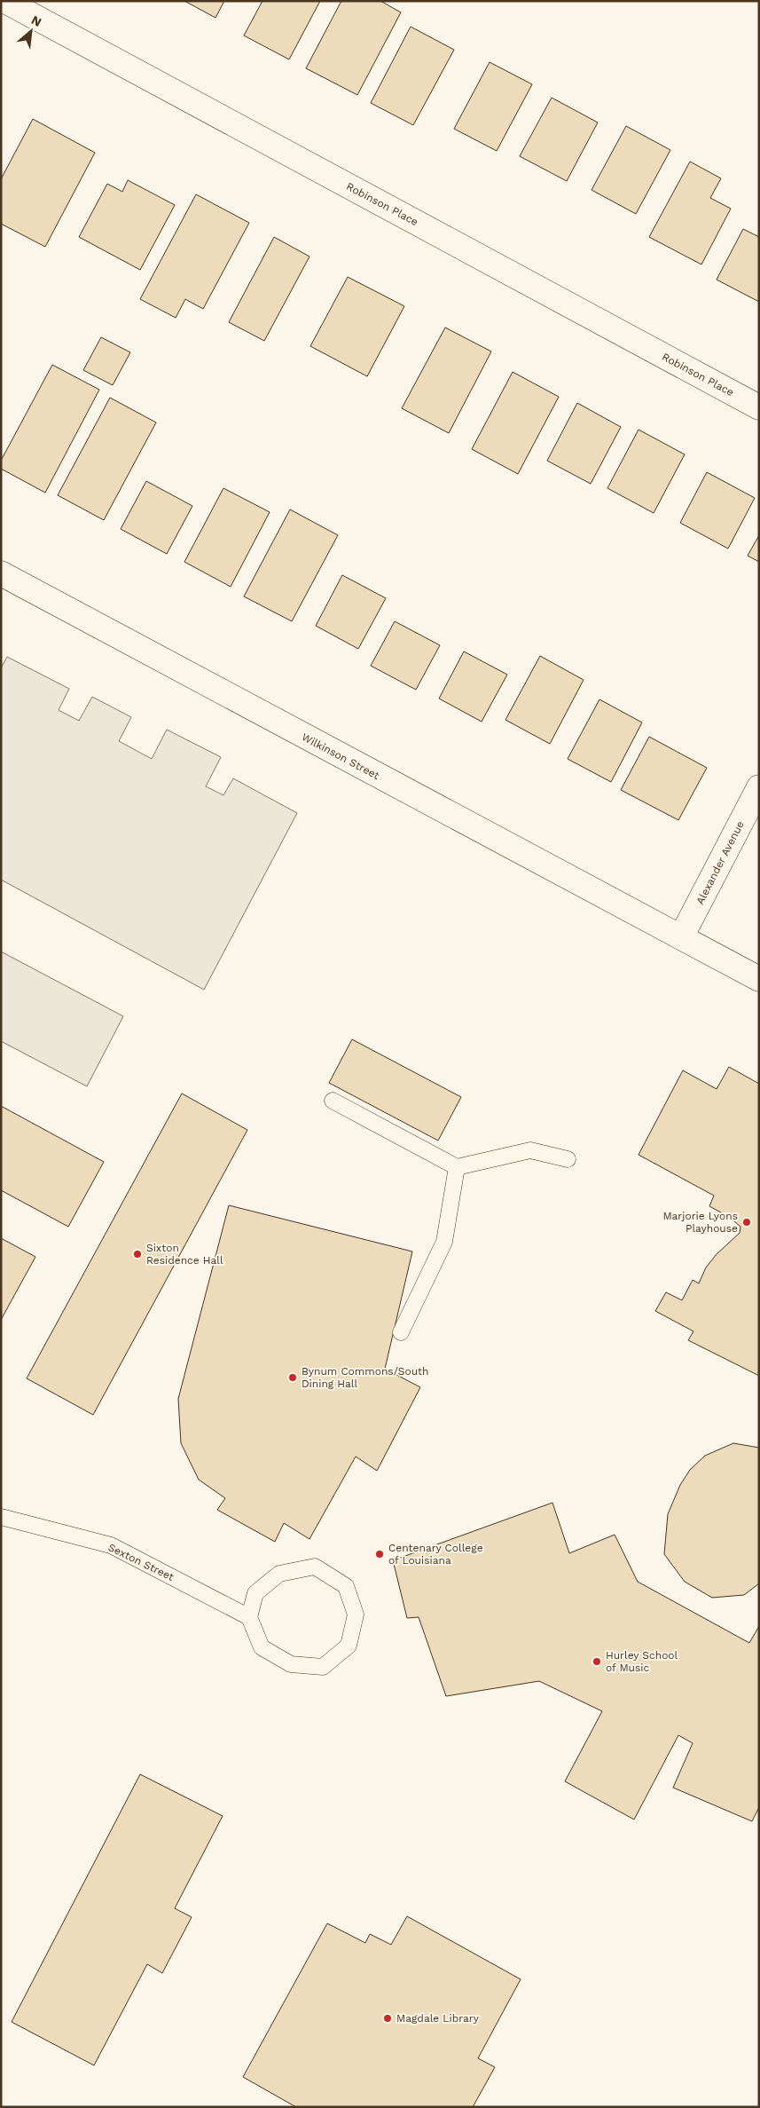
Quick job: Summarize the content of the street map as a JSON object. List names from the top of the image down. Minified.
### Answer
{"streets":{"street":["Robinson Place","Wilkinson Street","Alexander Avenue"],"lane":["Sexton Street"]},"crossings":[["Wilkinson Street","Alexander Avenue"]],"places":["Marjorie Lyons Playhouse","Sixton Residence Hall","Bynum Commons/South Dining Hall","Centenary College of Louisiana","Hurley School of Music","Magdale Library"],"north":"top right"}
